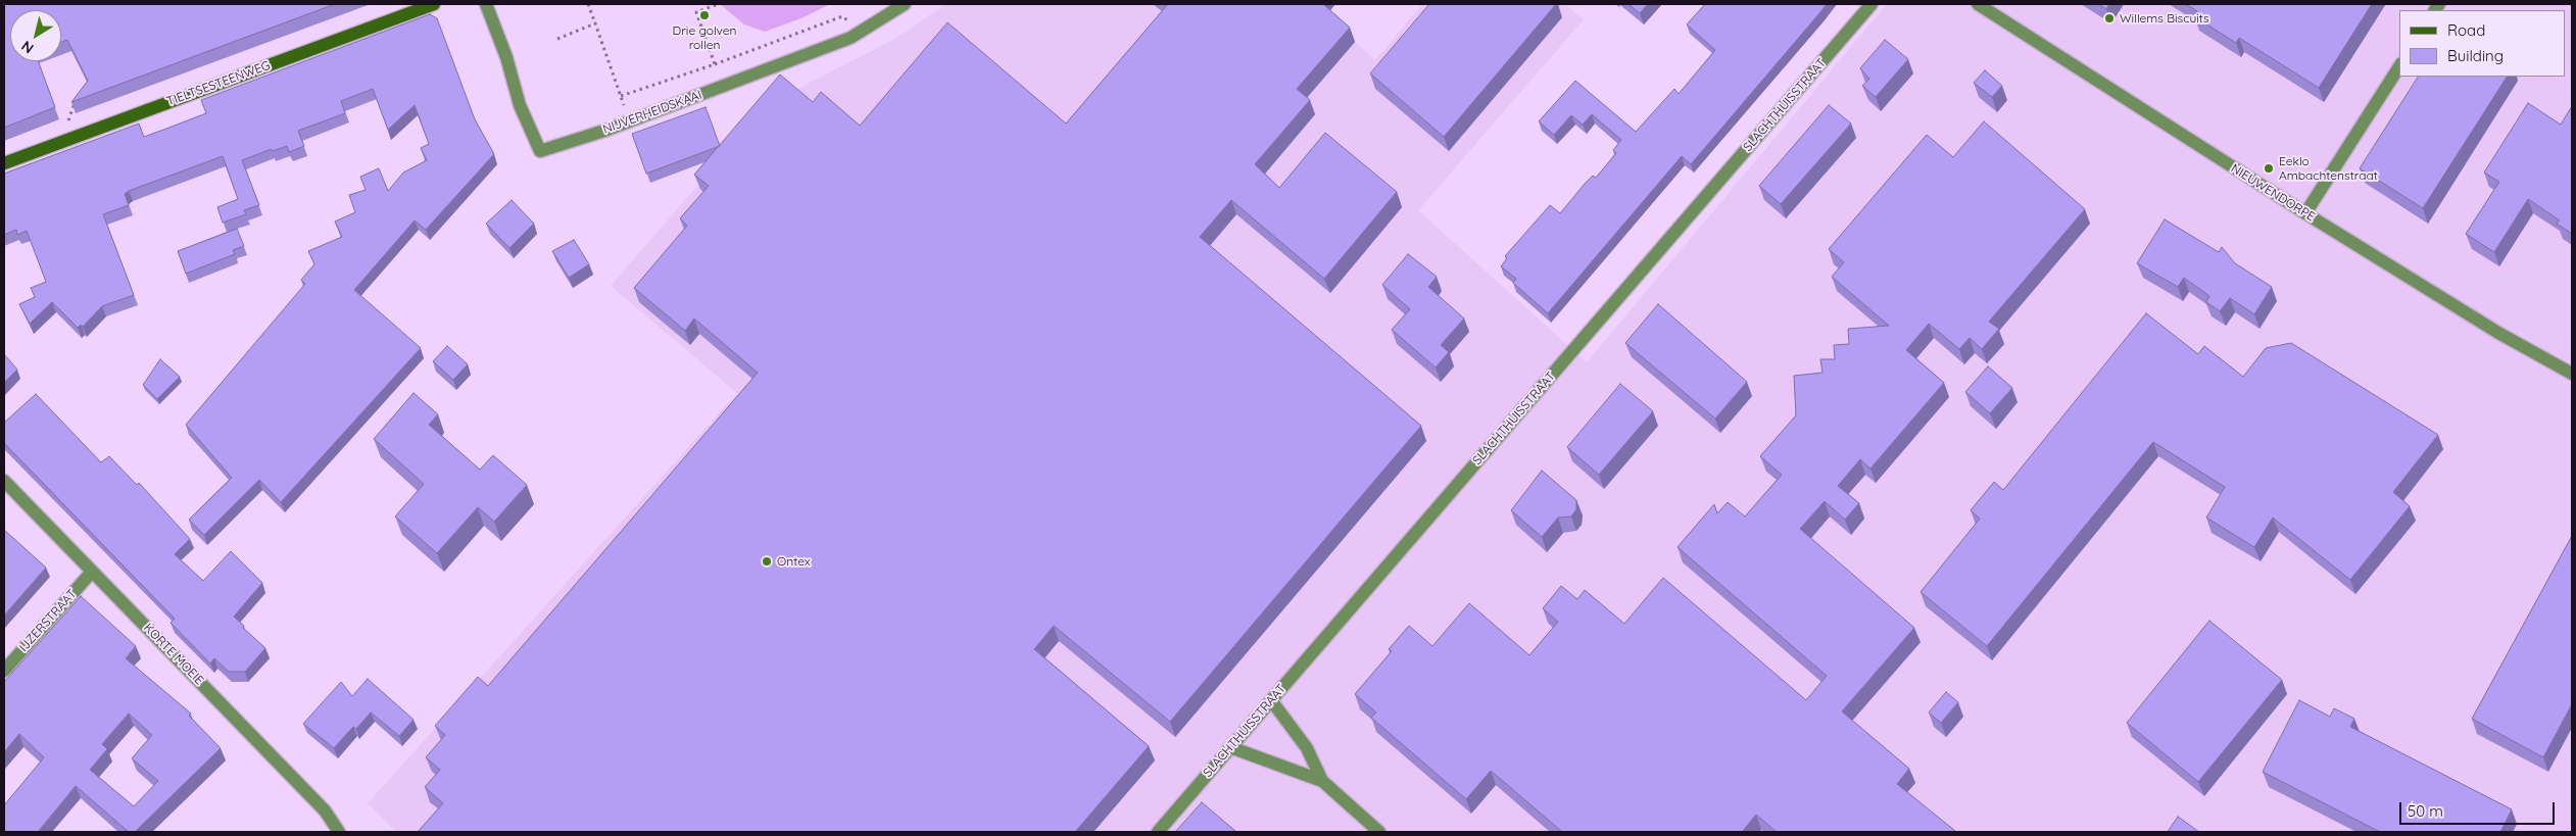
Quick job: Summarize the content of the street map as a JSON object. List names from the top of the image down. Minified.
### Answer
{"streets":{"main road":["TIELTSESTEENWEG"],"street":["SLACHTHUISSTRAAT","NIJVERHEIDSKAAI","NIEUWENDORPE","IJZERSTRAAT","KORTE MOEIE"]},"crossings":[["IJZERSTRAAT","KORTE MOEIE"]],"places":["Drie golven rollen","Willems Biscuits","Eeklo Ambachtenstraat","Ontex"],"legend":["Road","Building"],"scale_bar":"50 m","north":"bottom left"}
